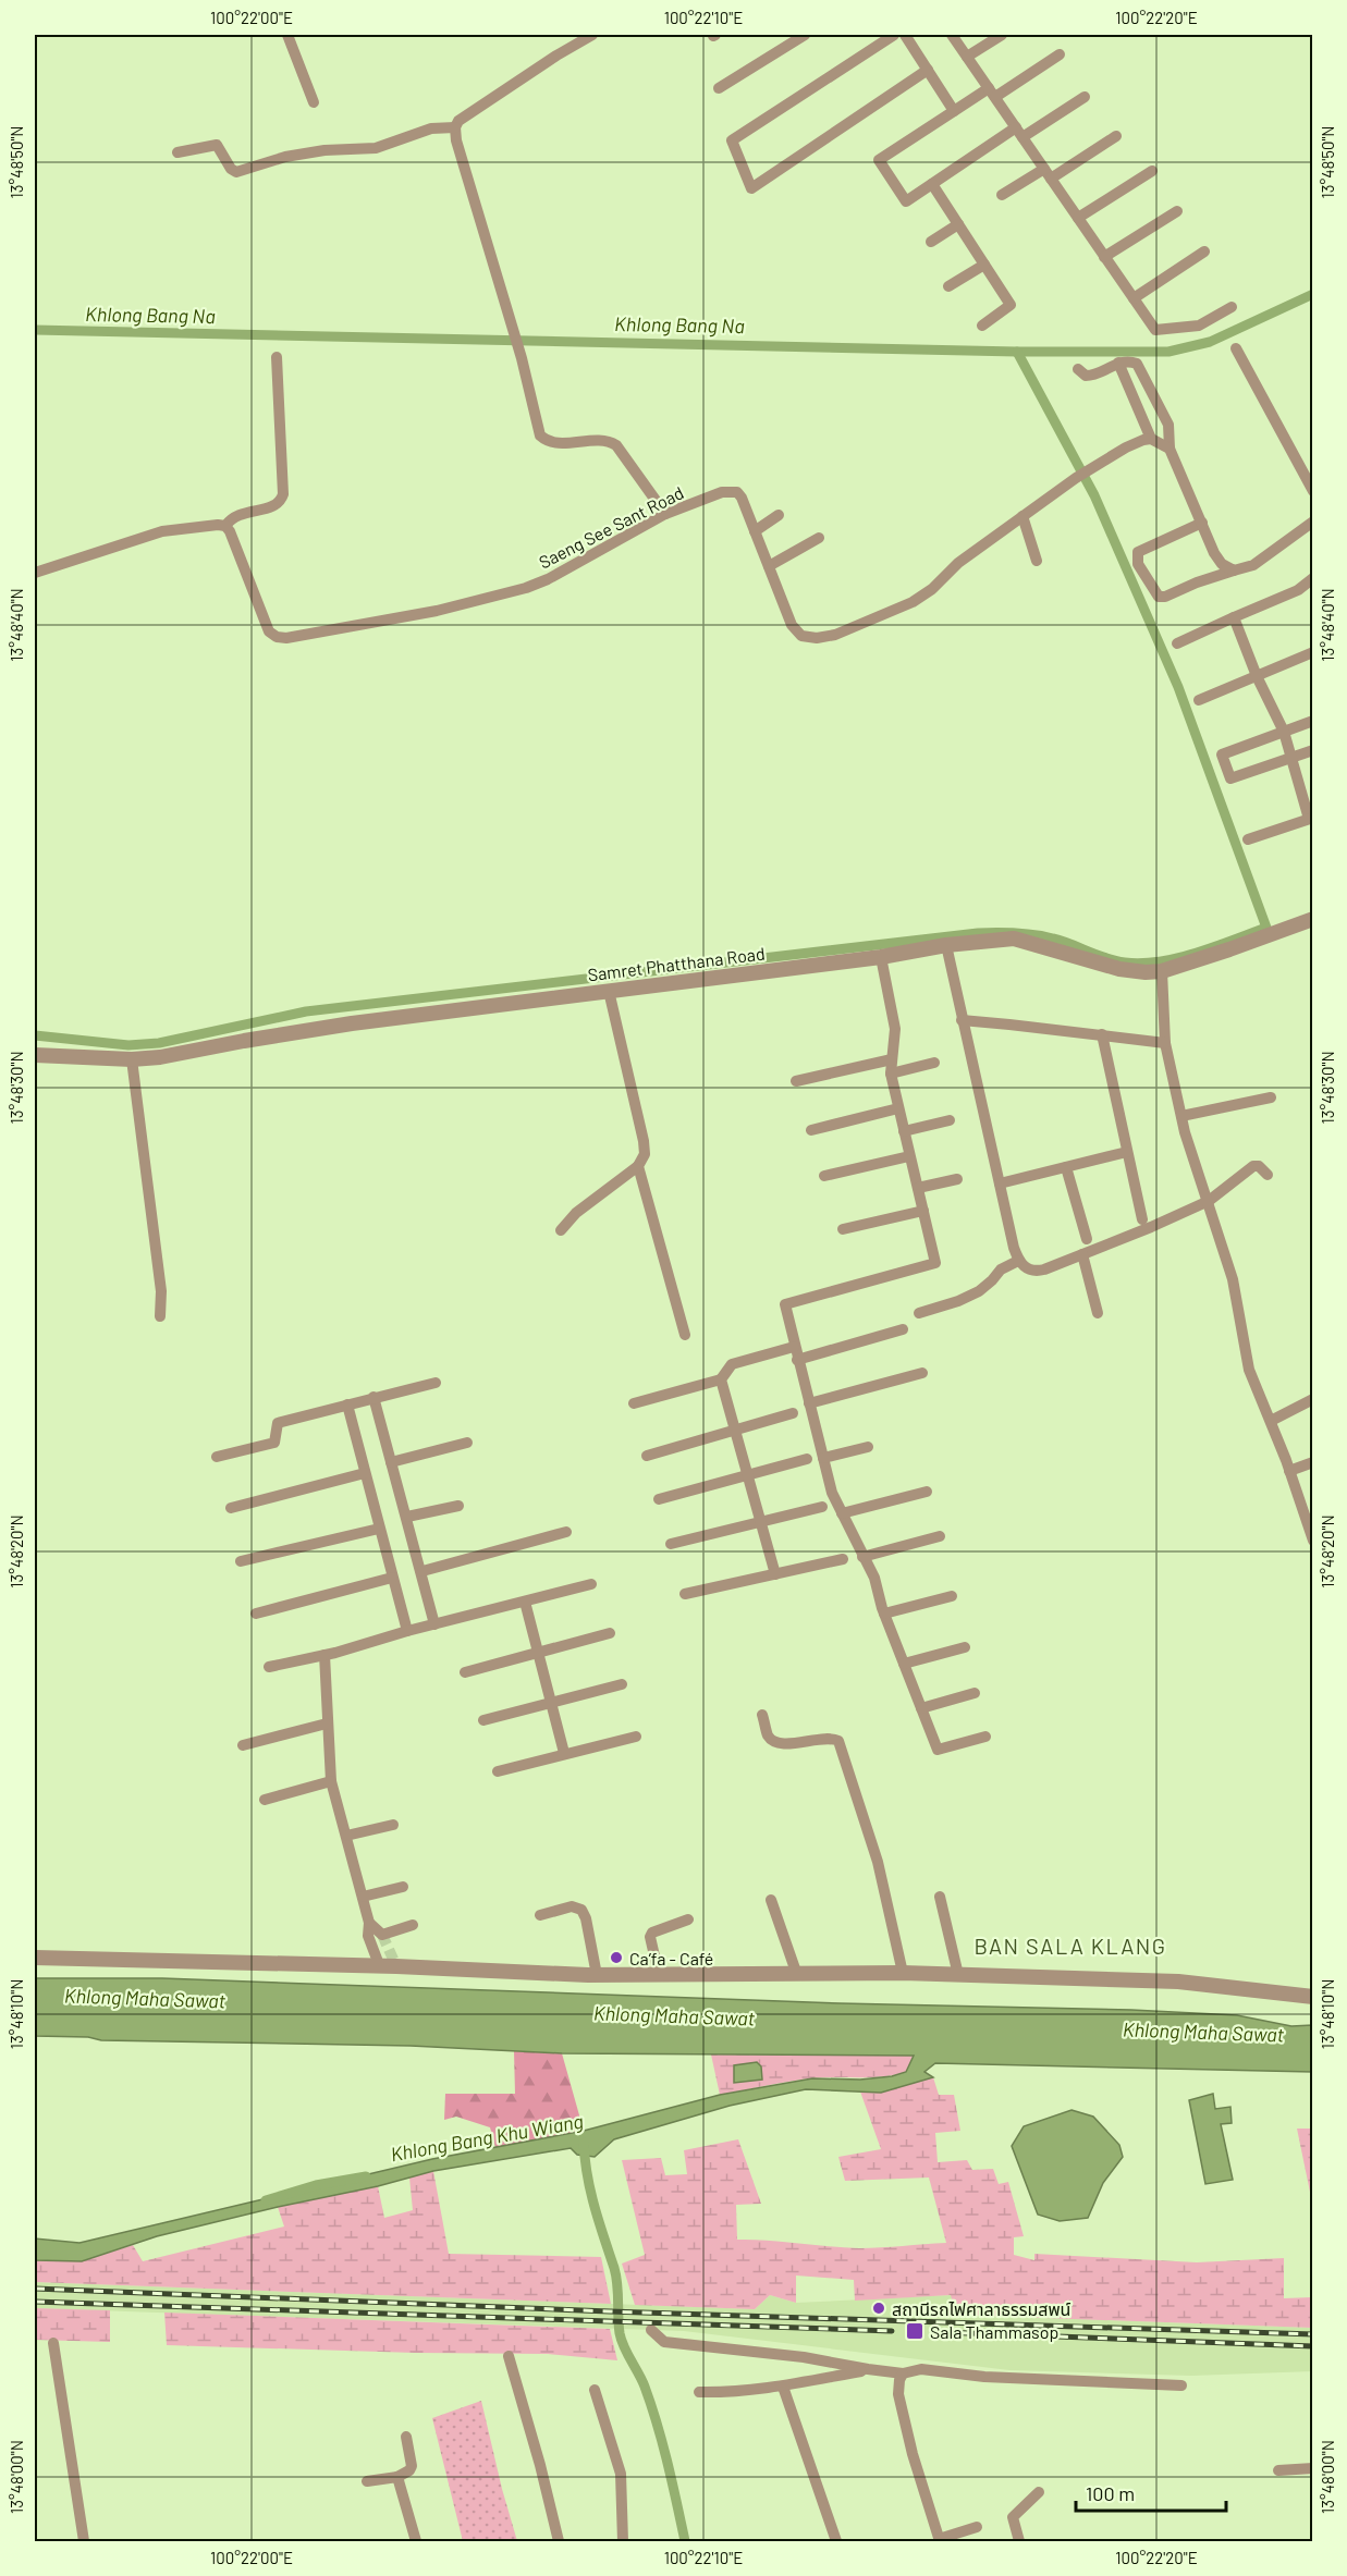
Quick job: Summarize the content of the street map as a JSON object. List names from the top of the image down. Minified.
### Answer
{"streets":{"street":["Saeng See Sant Road","Samret Phatthana Road"]},"districts":["BAN SALA KLANG"],"water":["Khlong Bang Na","Khlong Maha Sawat","Khlong Bang Khu Wiang"],"places":{"other":["Ca’fa - Café","สถานีรถไฟศาลาธรรมสพน์"],"transit":["Sala Thammasop"]},"scale_bar":"100 m","coordinates":["100°22'00\"E","100°22'10\"E","100°22'20\"E","13°48'50\"N","13°48'40\"N","13°48'30\"N","13°48'20\"N","13°48'10\"N","13°48'00\"N"]}
